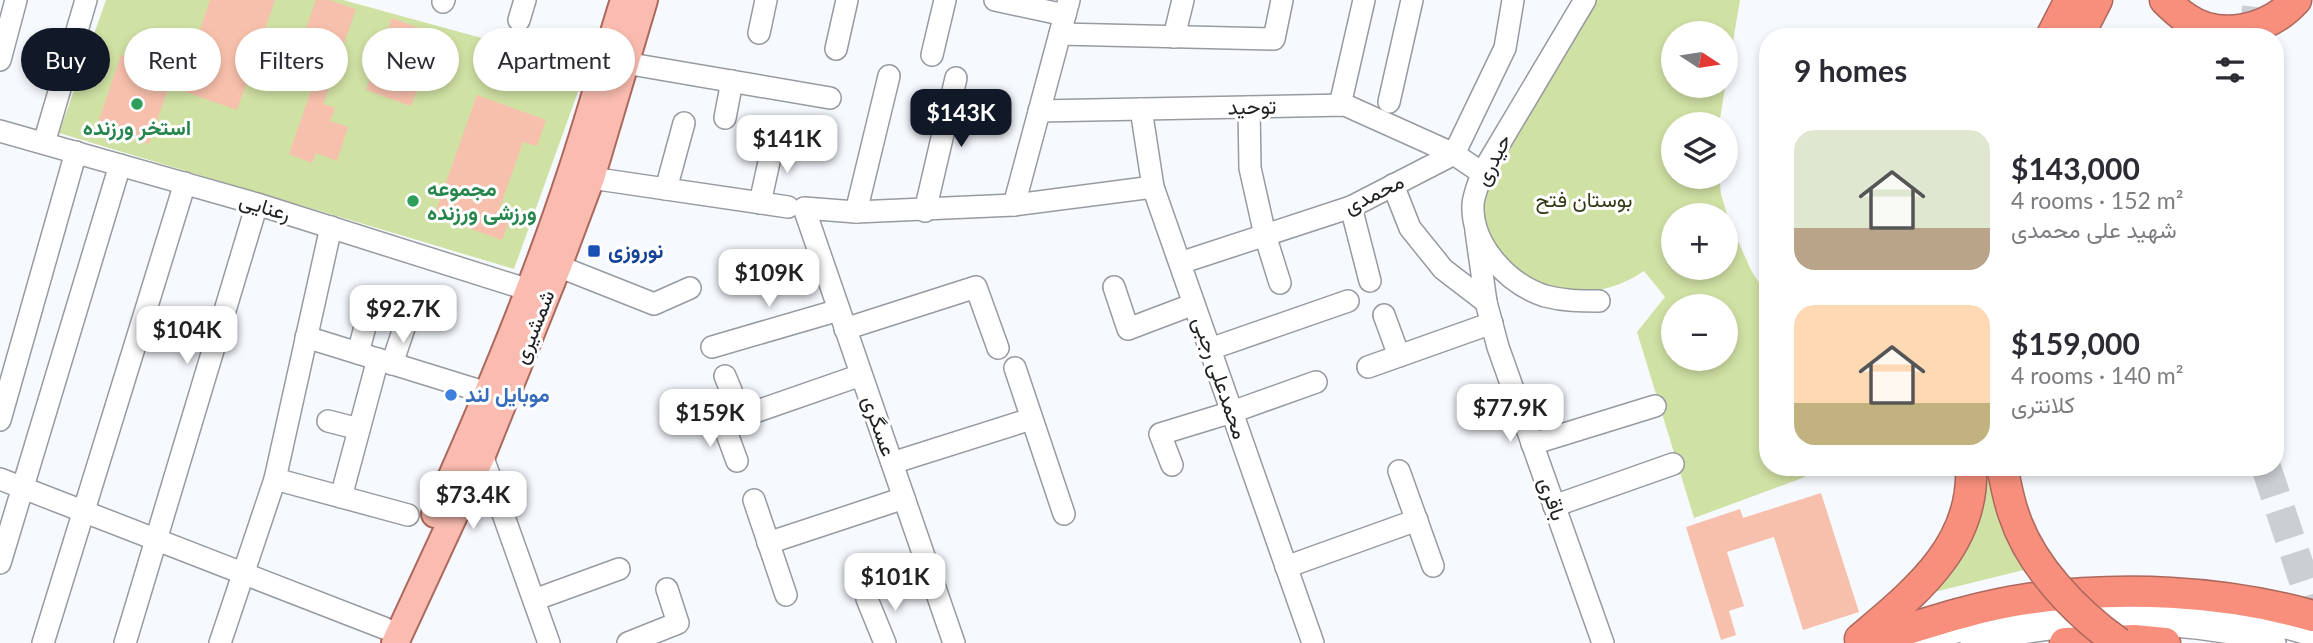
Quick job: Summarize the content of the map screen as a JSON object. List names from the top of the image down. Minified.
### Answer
{"streets":{"main road":["شمشیری"],"street":["توحید","حیدری","محمدی","رعنایی","محمدعلی رجبی","عسگری","باقری"]},"crossings":[["توحید","حیدری"],["توحید","محمدی"],["توحید","محمدعلی رجبی"],["حیدری","باقری"],["محمدی","محمدعلی رجبی"],["رعنایی","شمشیری"]],"parks":["بوستان فتح"],"places":{"other":["استخر ورزنده","مجموعه ورزشی ورزنده","موبایل لند"],"transit":["نوروزی"]},"north":"right","page":{"map_buttons":["+","−"],"chip":["Buy","Rent","Filters","New","Apartment"],"heading":"9 homes","price":["$143K","$141K","$109K","$92.7K","$104K","$77.9K","$159K","$73.4K","$101K"],"list":[{"name":"$143,000","note":"4 rooms · 152 m² · شهید علی محمدی"},{"name":"$159,000","note":"4 rooms · 140 m² · کلانتری"}]}}
